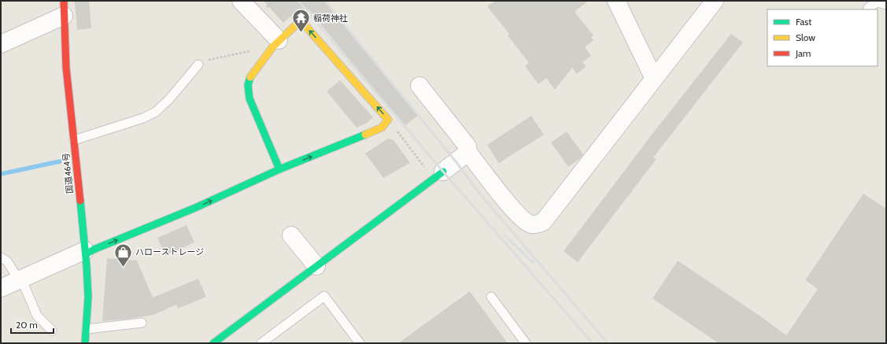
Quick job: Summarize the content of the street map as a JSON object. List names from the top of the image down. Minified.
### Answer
{"streets":{"main road":["国道464号"]},"places":{"temple":["稲荷神社"],"shop":["ハローストレージ"]},"legend":["Fast","Slow","Jam"],"scale_bar":"20 m"}
